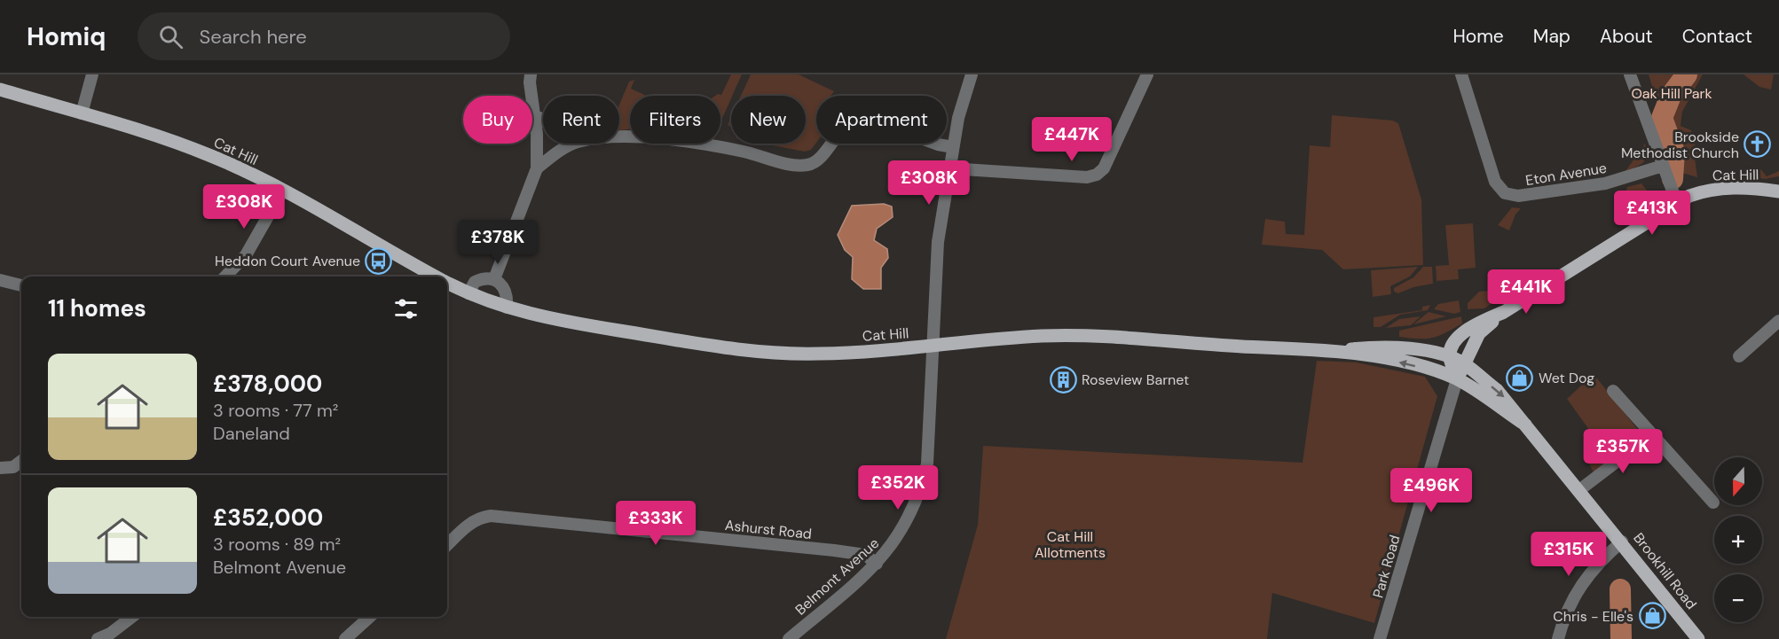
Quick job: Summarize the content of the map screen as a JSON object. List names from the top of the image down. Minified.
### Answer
{"streets":{"main road":["Cat Hill","Brookhill Road"],"street":["Eton Avenue","Ashurst Road","Park Road","Belmont Avenue"]},"crossings":[["Cat Hill","Park Road"],["Cat Hill","Brookhill Road"],["Cat Hill","Belmont Avenue"],["Ashurst Road","Belmont Avenue"],["Park Road","Brookhill Road"]],"parks":["Oak Hill Park","Cat Hill Allotments"],"places":{"church":["Brookside Methodist Church"],"bus stop":["Heddon Court Avenue"],"shop":["Wet Dog","Chris - Elle's"],"building":["Roseview Barnet"]},"north":"bottom","page":{"header":"Homiq","search":"Search here","nav":["Home","Map","About","Contact"],"chip":["Buy","Rent","Filters","New","Apartment"],"price":["£447K","£308K","£308K","£413K","£378K","£441K","£357K","£352K","£496K","£333K","£315K"],"heading":"11 homes","list":[{"name":"£378,000","note":"3 rooms · 77 m² · Daneland"},{"name":"£352,000","note":"3 rooms · 89 m² · Belmont Avenue"}],"map_buttons":["+","−"]}}
